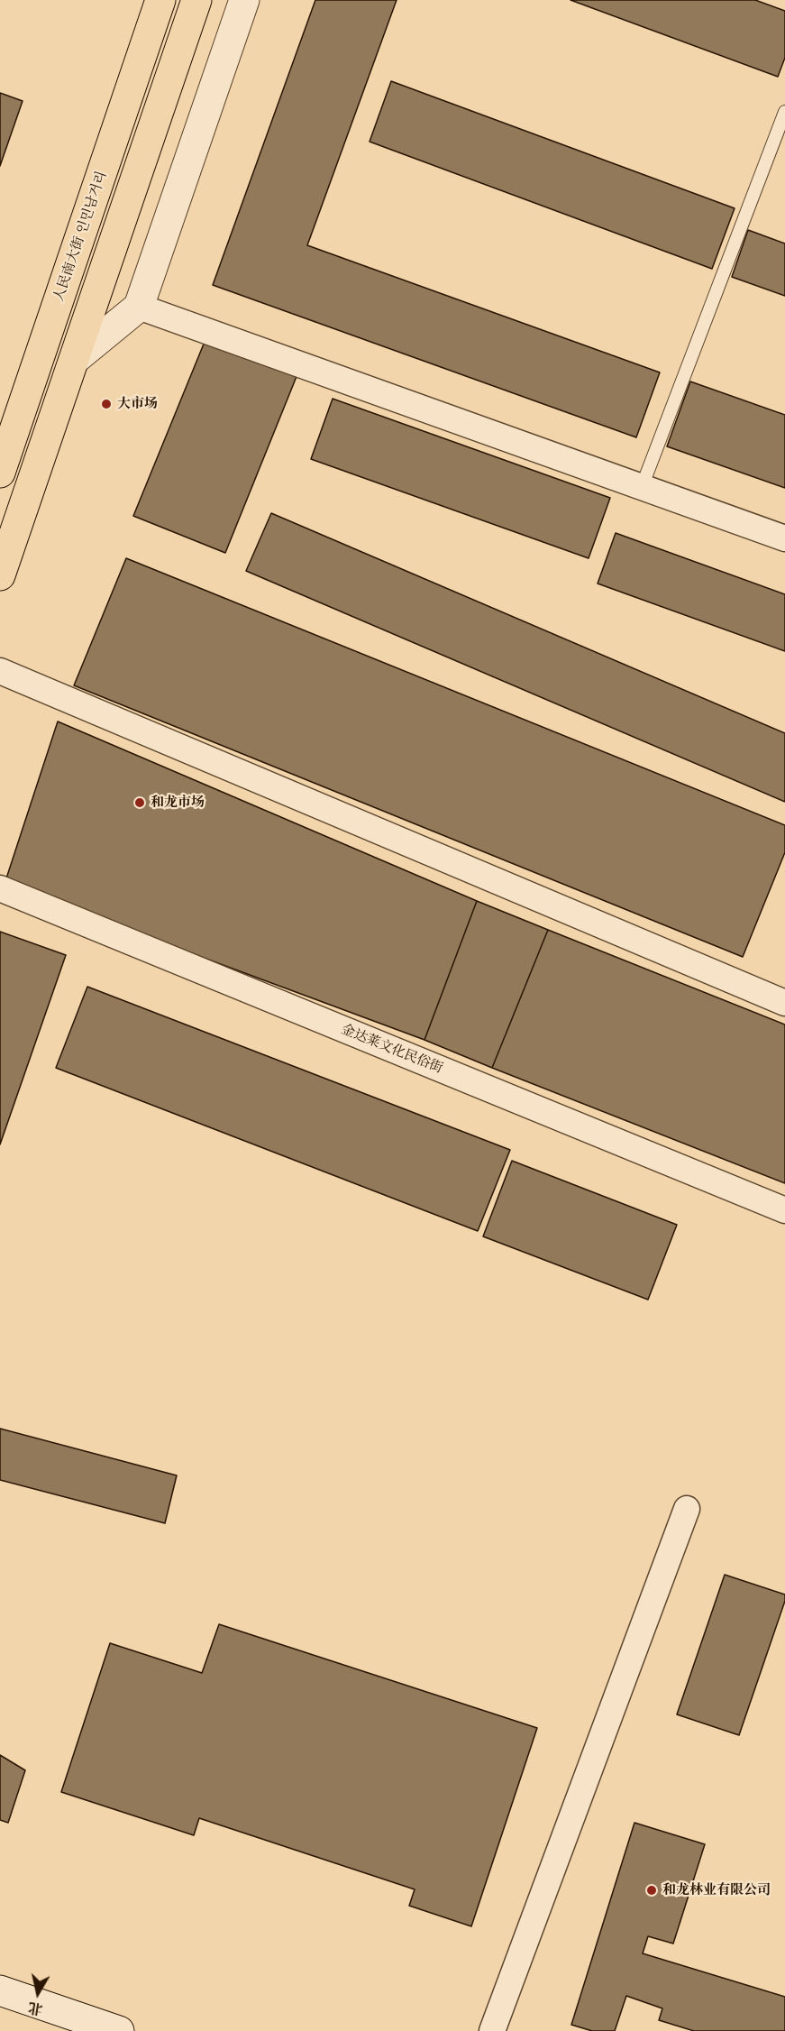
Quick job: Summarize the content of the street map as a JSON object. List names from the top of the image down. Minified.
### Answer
{"streets":{"main road":["人民南大街 인민남거리"],"street":["金达莱文化民俗街"]},"places":["大市场","和龙市场","和龙林业有限公司"],"north":"bottom"}
